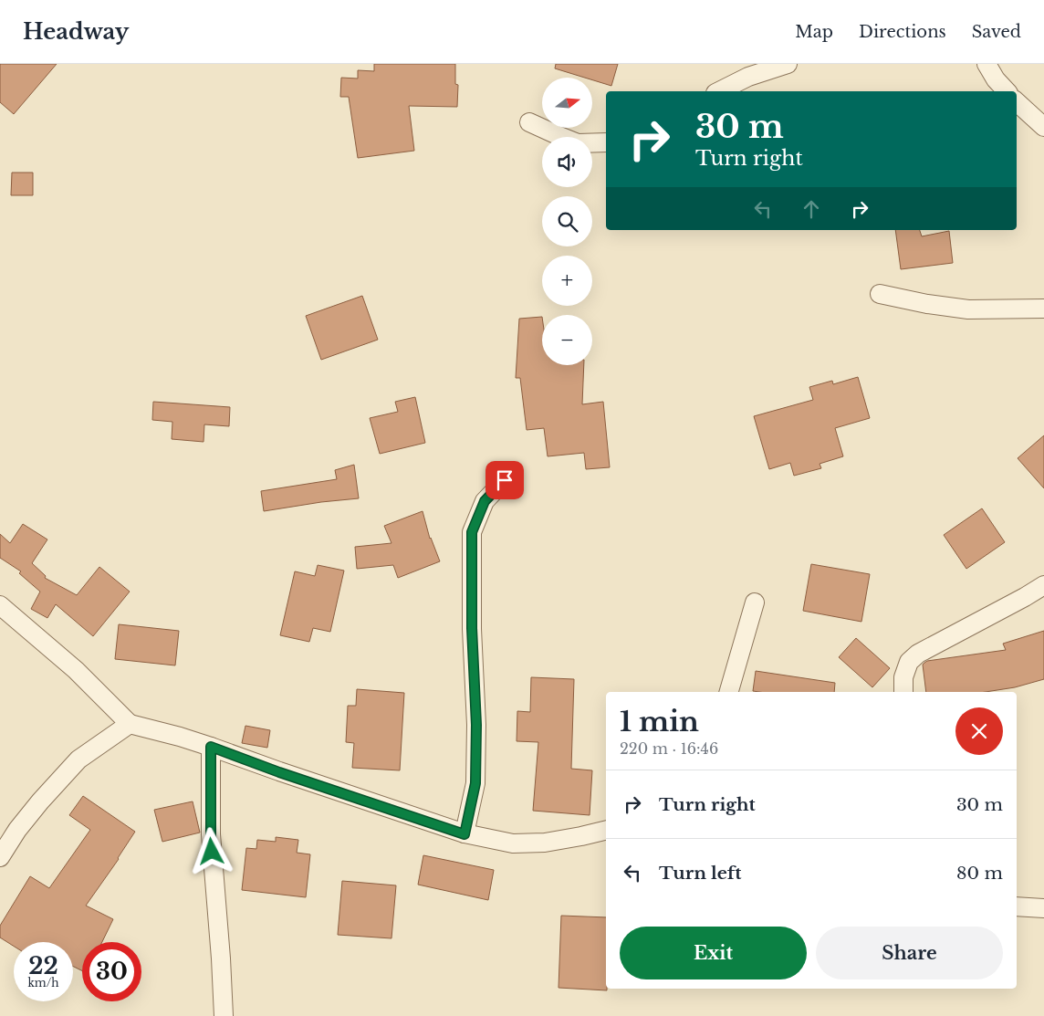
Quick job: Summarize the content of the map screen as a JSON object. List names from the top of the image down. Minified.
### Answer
{"north":"right","page":{"header":"Headway","nav":["Map","Directions","Saved"],"map_buttons":["+","−"],"turn":["30 m","Turn right"],"heading":["1 min","220 m · 16:46"],"list":[{"name":"Turn right","value":"30 m"},{"name":"Turn left","value":"80 m"}],"buttons":["Exit","Share"],"speed":"22 km/h","limit":"30"}}
